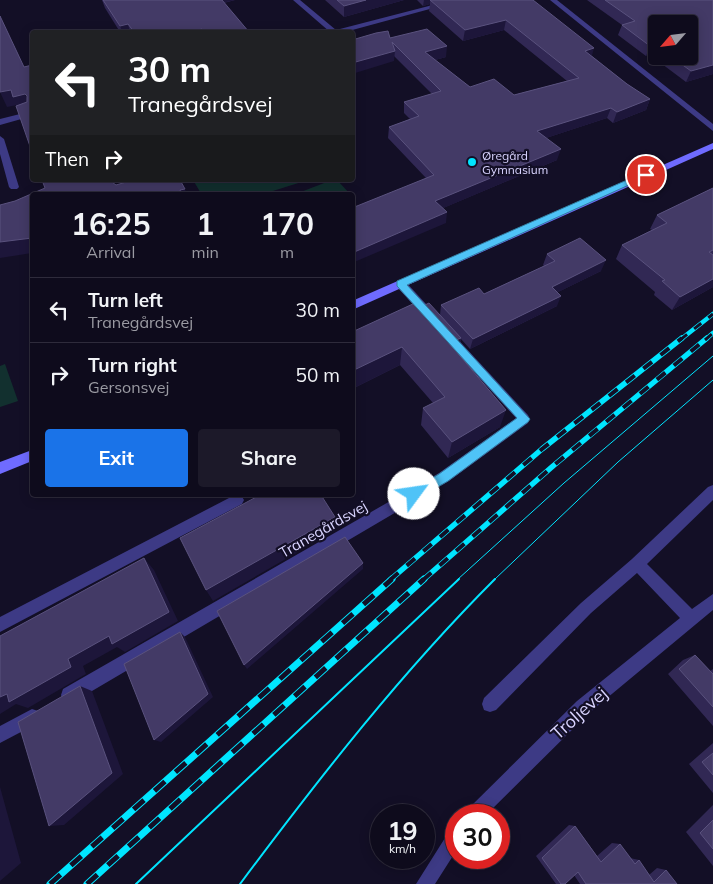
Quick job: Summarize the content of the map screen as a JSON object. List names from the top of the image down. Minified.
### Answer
{"streets":{"street":["Tranegårdsvej","Troljevej"]},"places":["Øregård Gymnasium"],"north":"bottom left","page":{"turn":["30 m","Tranegårdsvej"],"then":"Then","eta":["16:25","Arrival","1","min","170","m"],"list":[{"name":"Turn left","note":"Tranegårdsvej","value":"30 m"},{"name":"Turn right","note":"Gersonsvej","value":"50 m"}],"buttons":["Exit","Share"],"speed":"19 km/h","limit":"30"}}
